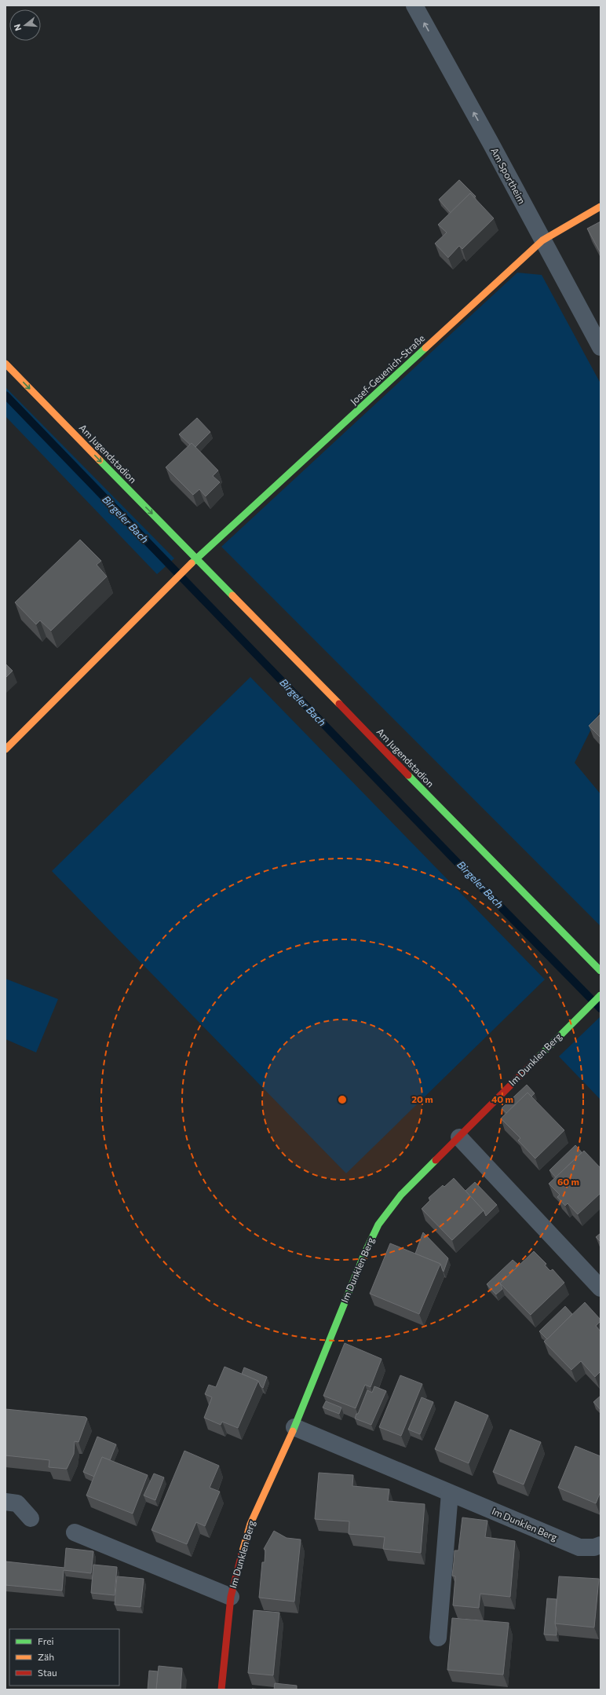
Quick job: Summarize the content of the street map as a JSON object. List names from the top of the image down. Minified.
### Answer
{"streets":{"street":["Am Sportheim","Josef-Geuenich-Straße","Am Jugendstadion","Im Dunklen Berg"]},"crossings":[["Am Sportheim","Josef-Geuenich-Straße"],["Josef-Geuenich-Straße","Am Jugendstadion"]],"one_way":["Am Sportheim"],"water":["Birgeler Bach"],"legend":["Frei","Zäh","Stau"],"north":"left","rings":["20 m","40 m","60 m"]}
